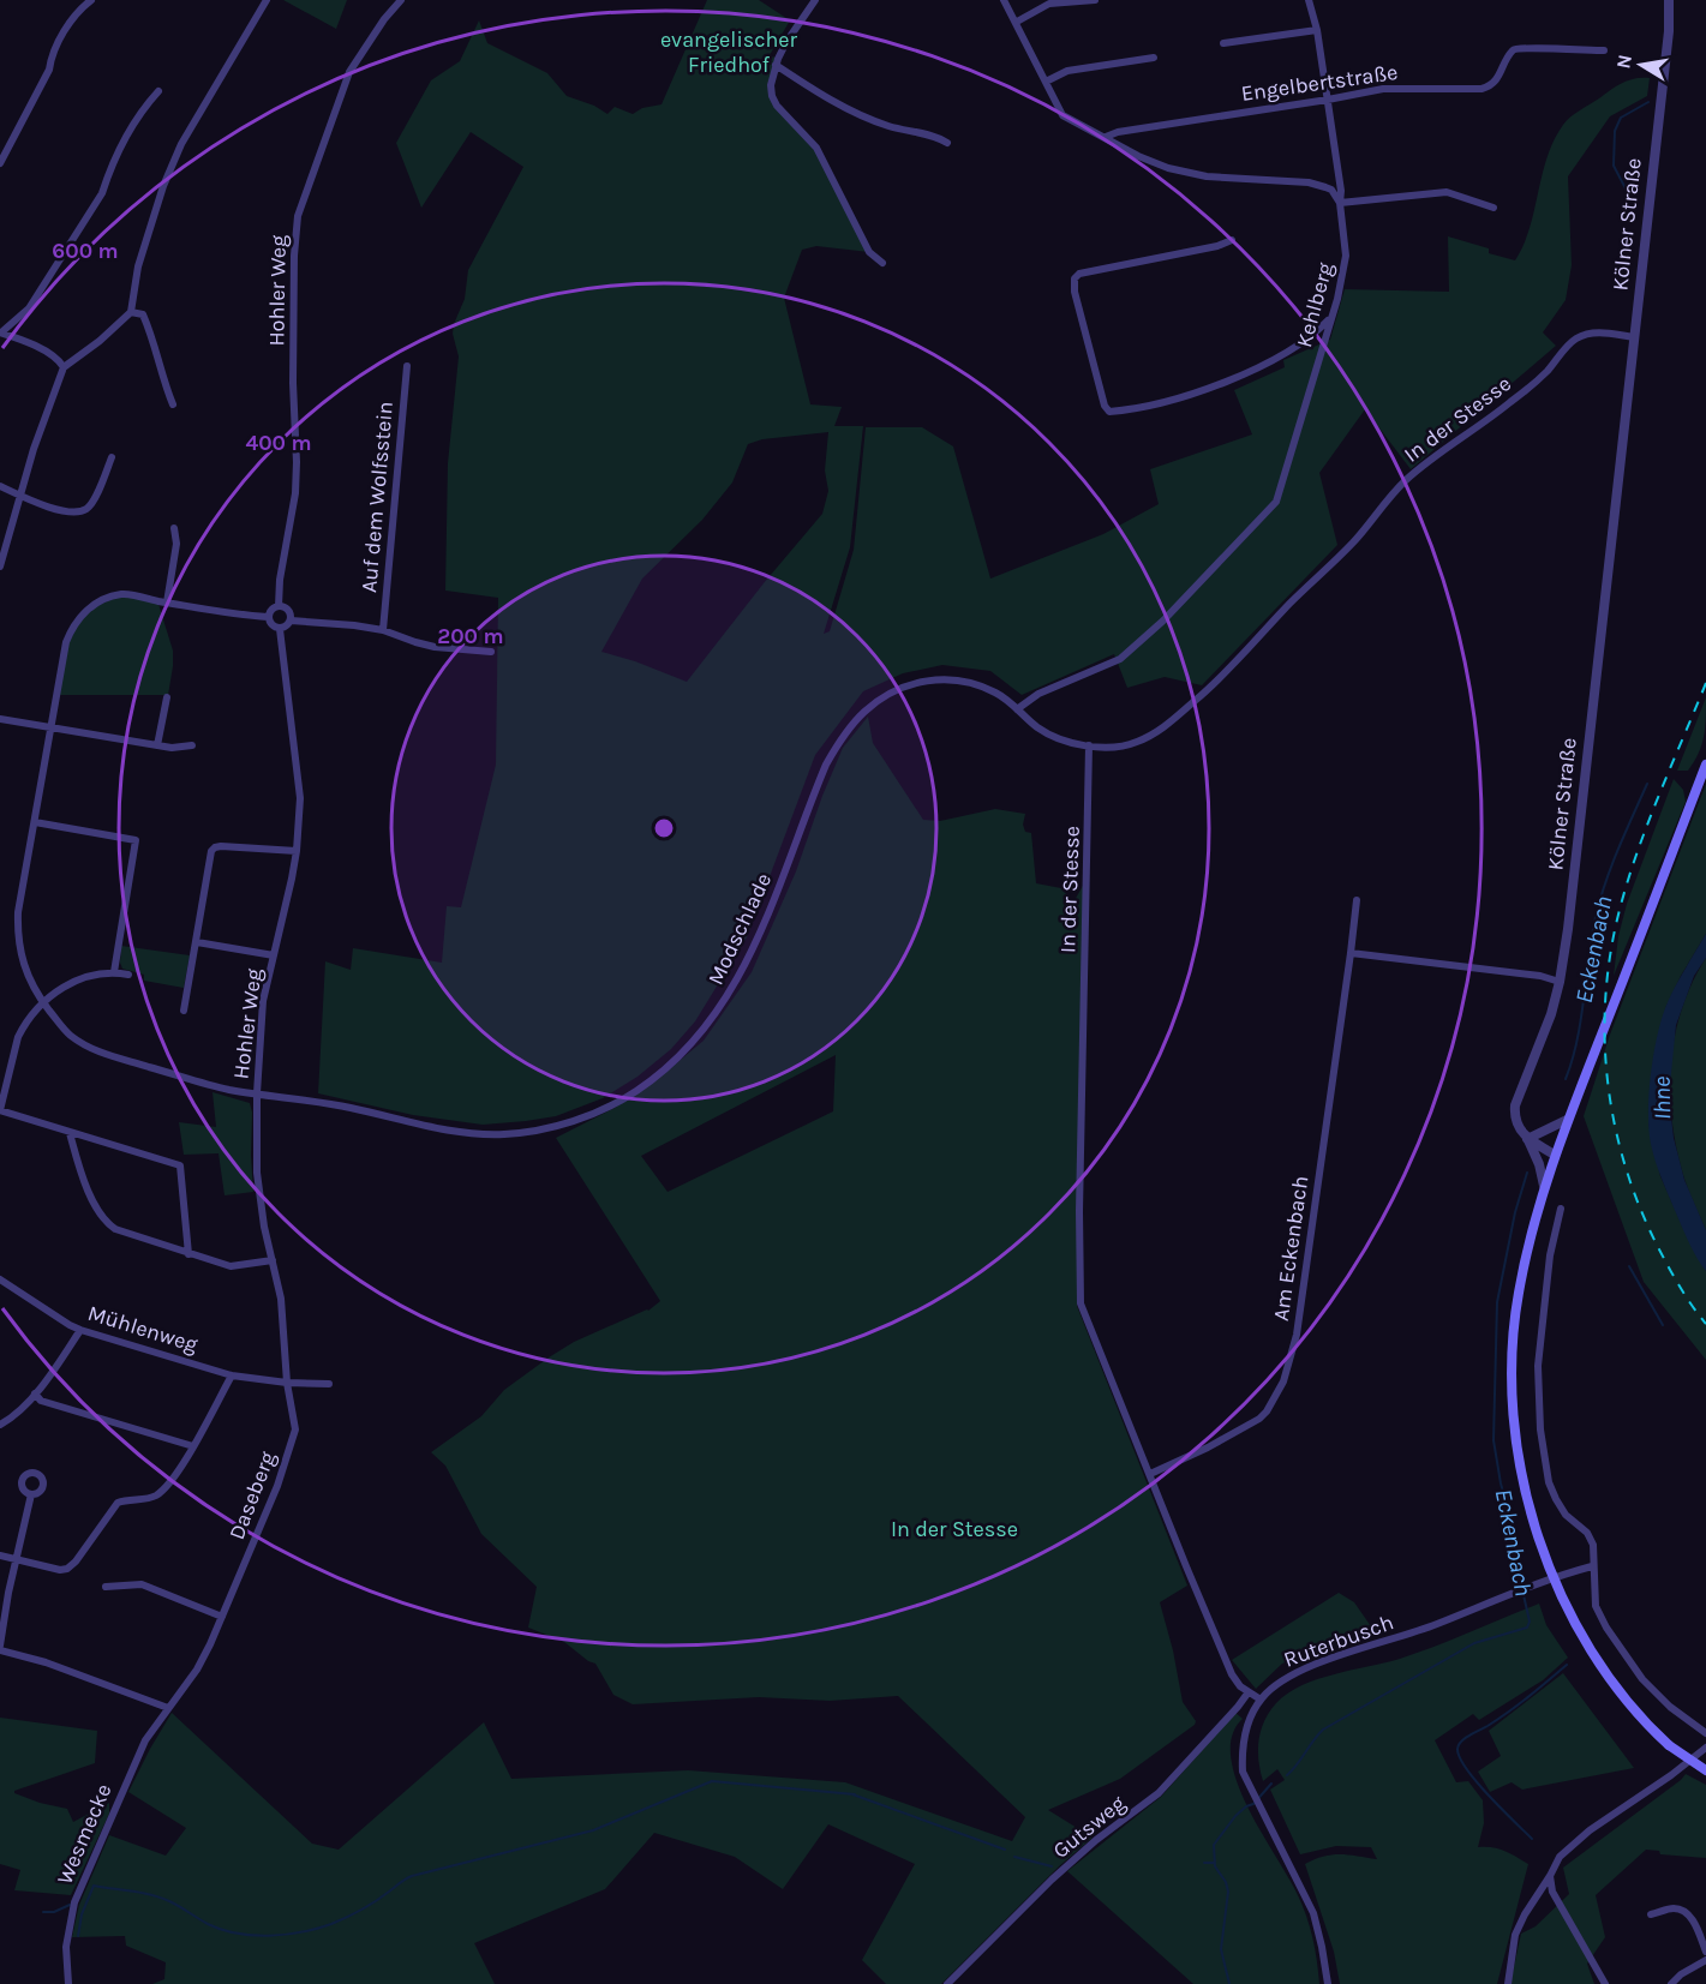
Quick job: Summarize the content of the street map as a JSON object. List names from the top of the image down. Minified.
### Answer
{"streets":{"street":["Engelbertstraße","Kölner Straße","Hohler Weg","Kehlberg","In der Stesse","Auf dem Wolfsstein","Modschlade","Am Eckenbach","Mühlenweg","Daseberg","Ruterbusch","Gutsweg","Wesmecke"]},"crossings":[["Engelbertstraße","Kehlberg"],["Kölner Straße","In der Stesse"],["Hohler Weg","Modschlade"],["Hohler Weg","Mühlenweg"],["Hohler Weg","Daseberg"],["Kehlberg","Modschlade"],["In der Stesse","Modschlade"],["In der Stesse","Am Eckenbach"],["In der Stesse","Gutsweg"],["Mühlenweg","Daseberg"],["Daseberg","Wesmecke"]],"water":["Eckenbach","Ihne"],"parks":["evangelischer Friedhof","In der Stesse"],"north":"left","rings":["600 m","400 m","200 m"]}
